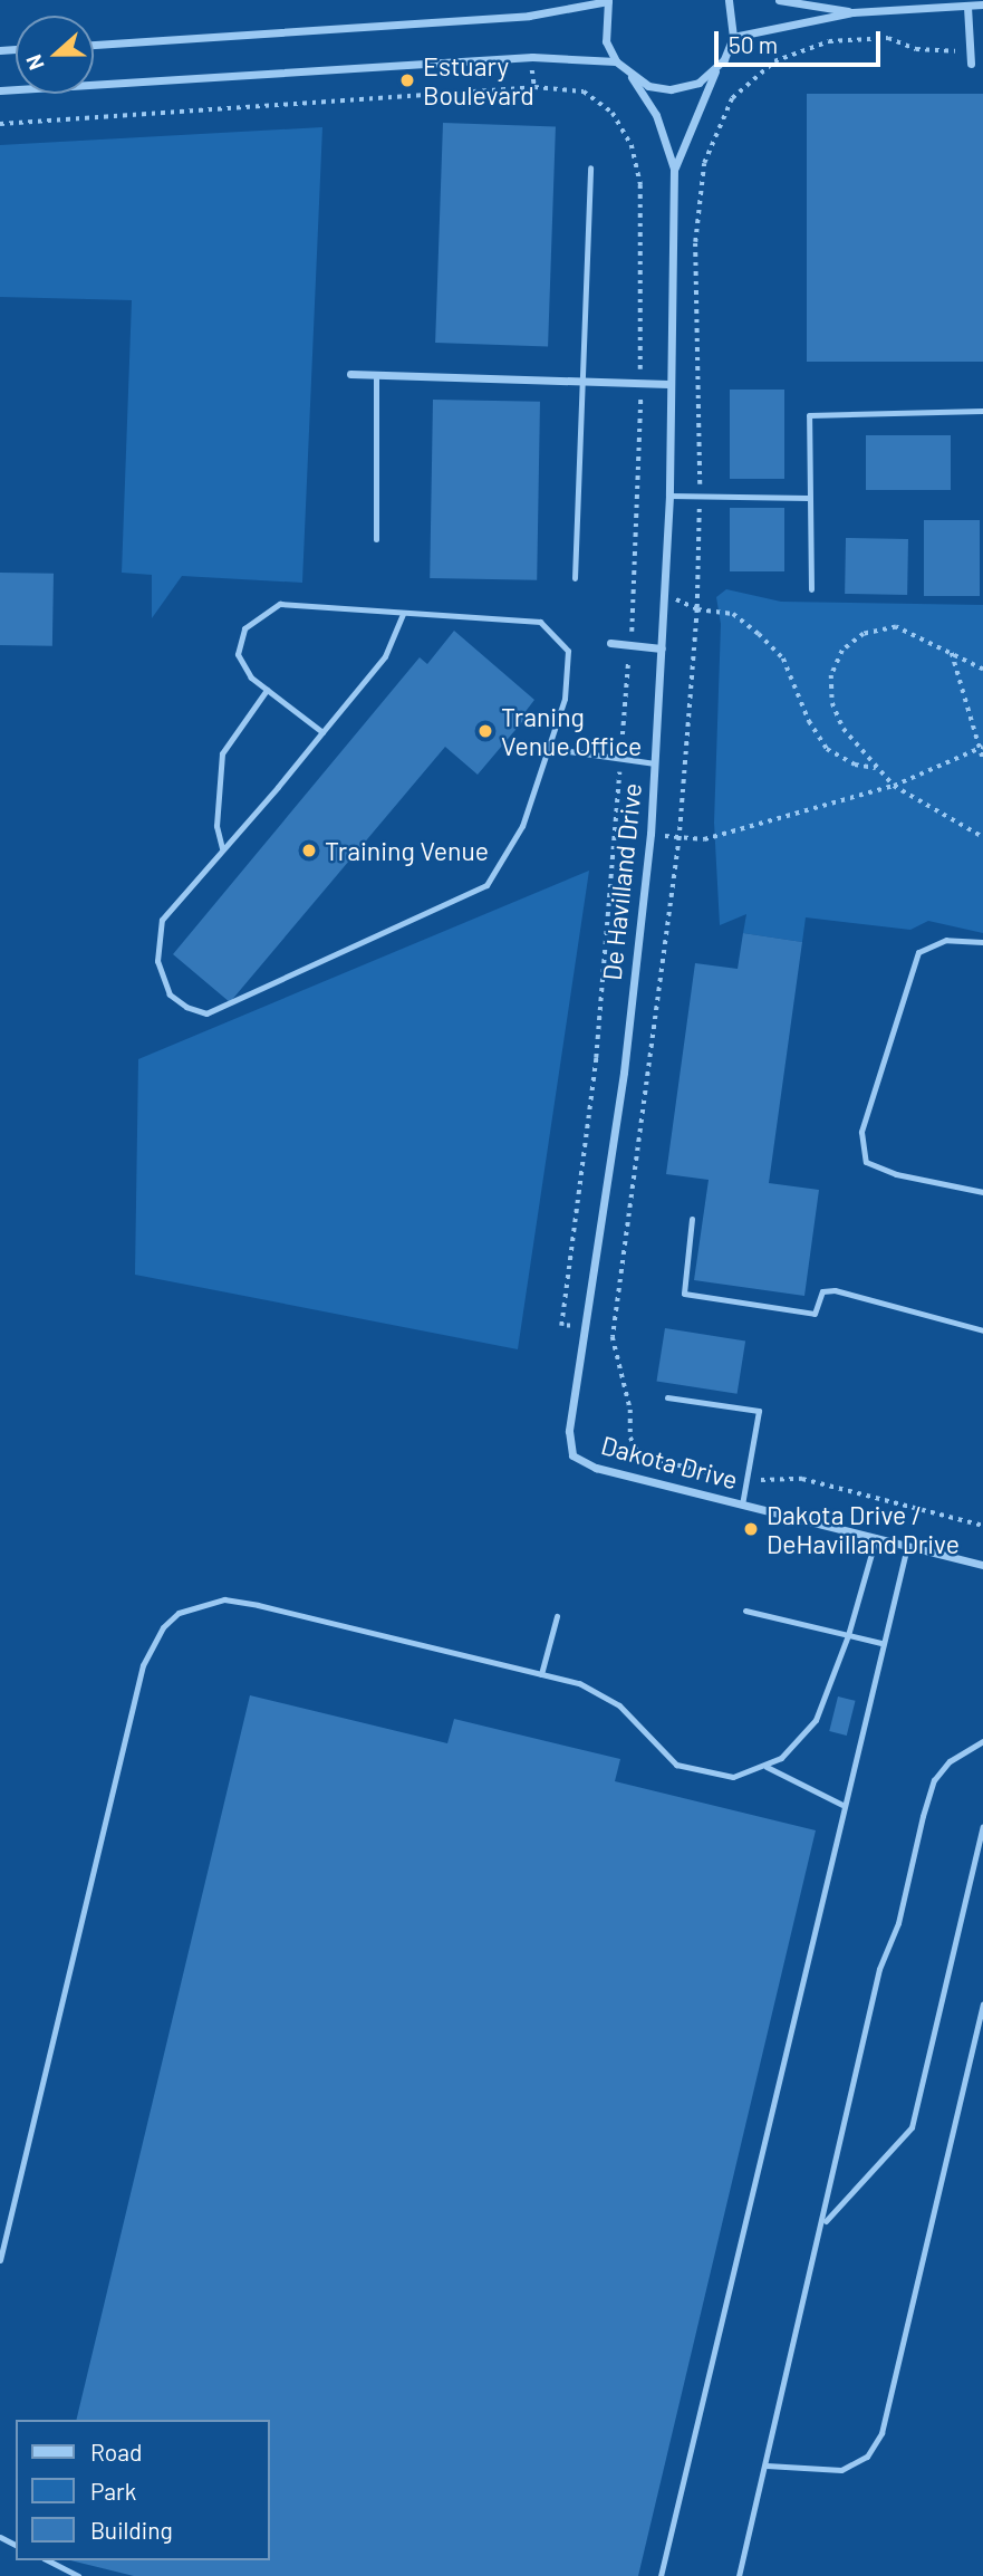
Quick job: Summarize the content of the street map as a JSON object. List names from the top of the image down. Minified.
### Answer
{"streets":{"street":["De Havilland Drive","Dakota Drive"]},"crossings":[["De Havilland Drive","Dakota Drive"]],"places":["Estuary Boulevard","Traning Venue Office","Training Venue","Dakota Drive / DeHavilland Drive"],"legend":["Road","Park","Building"],"scale_bar":"50 m","north":"left"}
